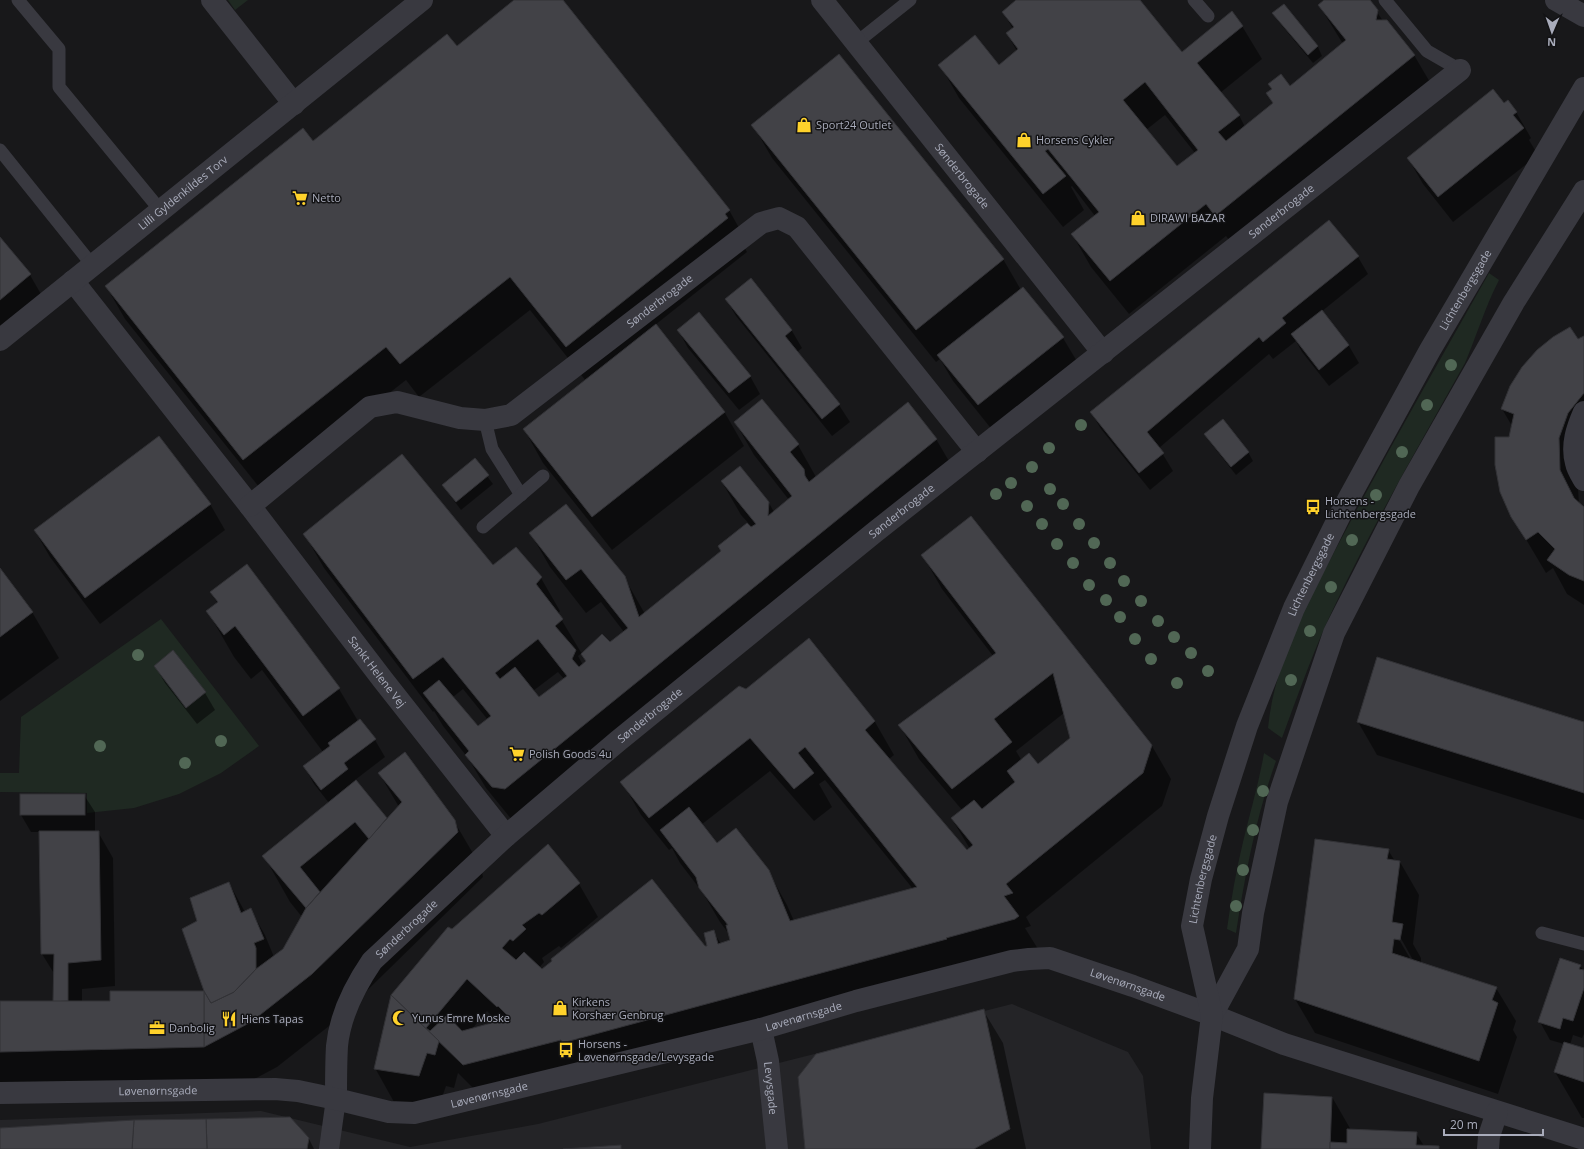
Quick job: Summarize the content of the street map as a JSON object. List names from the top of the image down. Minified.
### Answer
{"streets":{"street":["Sønderbrogade","Lilli Gyldenkildes Torv","Lichtenbergsgade","Sankt Helene Vej","Løvenørnsgade","Levysgade"]},"crossings":[["Sønderbrogade","Sankt Helene Vej"],["Sønderbrogade","Løvenørnsgade"],["Lilli Gyldenkildes Torv","Sankt Helene Vej"],["Lichtenbergsgade","Løvenørnsgade"],["Løvenørnsgade","Levysgade"]],"places":{"shop":["Sport24 Outlet","Horsens Cykler","DIRAWI BAZAR","Kirkens Korshær Genbrug"],"supermarket":["Netto","Polish Goods 4u"],"bus stop":["Horsens - Lichtenbergsgade","Horsens - Løvenørnsgade/Levysgade"],"mosque":["Yunus Emre Moske"],"restaurant":["Hiens Tapas"],"office":["Danbolig"]},"scale_bar":"20 m","north":"bottom"}
